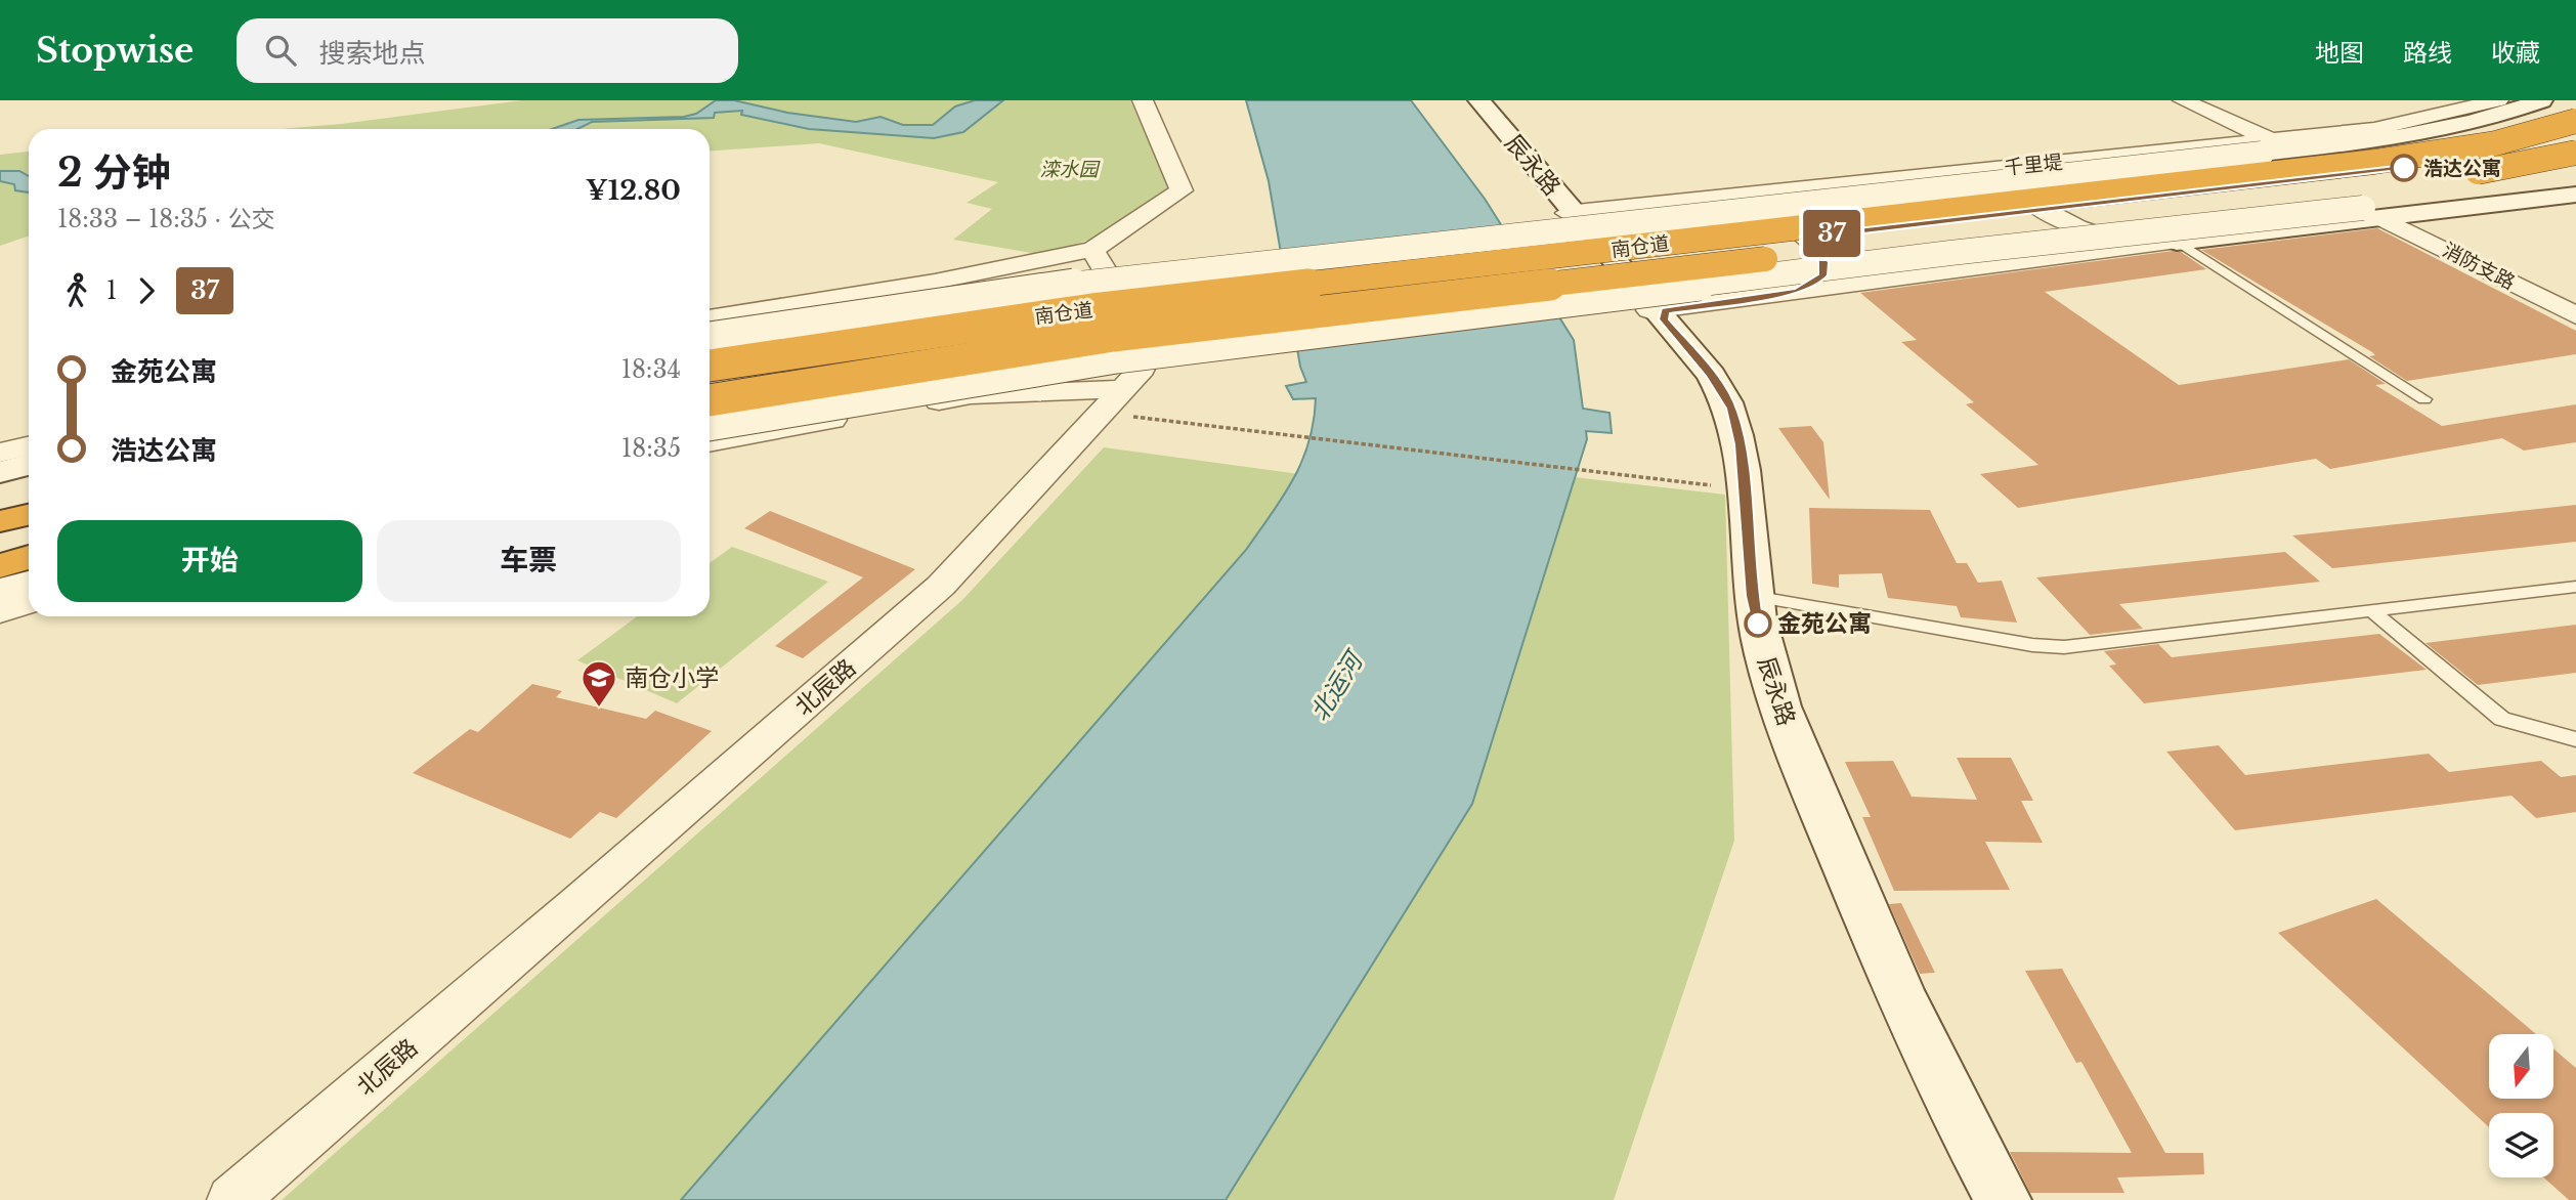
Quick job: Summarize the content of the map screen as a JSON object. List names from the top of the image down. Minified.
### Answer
{"streets":{"highway":["南仓道"],"street":["辰永路","千里堤","消防支路","北辰路"]},"crossings":[["辰永路","千里堤"]],"water":["北运河"],"parks":["滦水园"],"places":{"other":["浩达公寓","金苑公寓"],"school or university":["南仓小学"]},"lines":["bus line 37"],"north":"bottom","page":{"header":"Stopwise","search":"搜索地点","nav":["地图","路线","收藏"],"on_map":"37","heading":["2 分钟","18:33 – 18:35 · 公交","¥12.80"],"legs":["1","37"],"list":[{"name":"金苑公寓","value":"18:34"},{"name":"浩达公寓","value":"18:35"}],"buttons":["开始","车票"]}}
